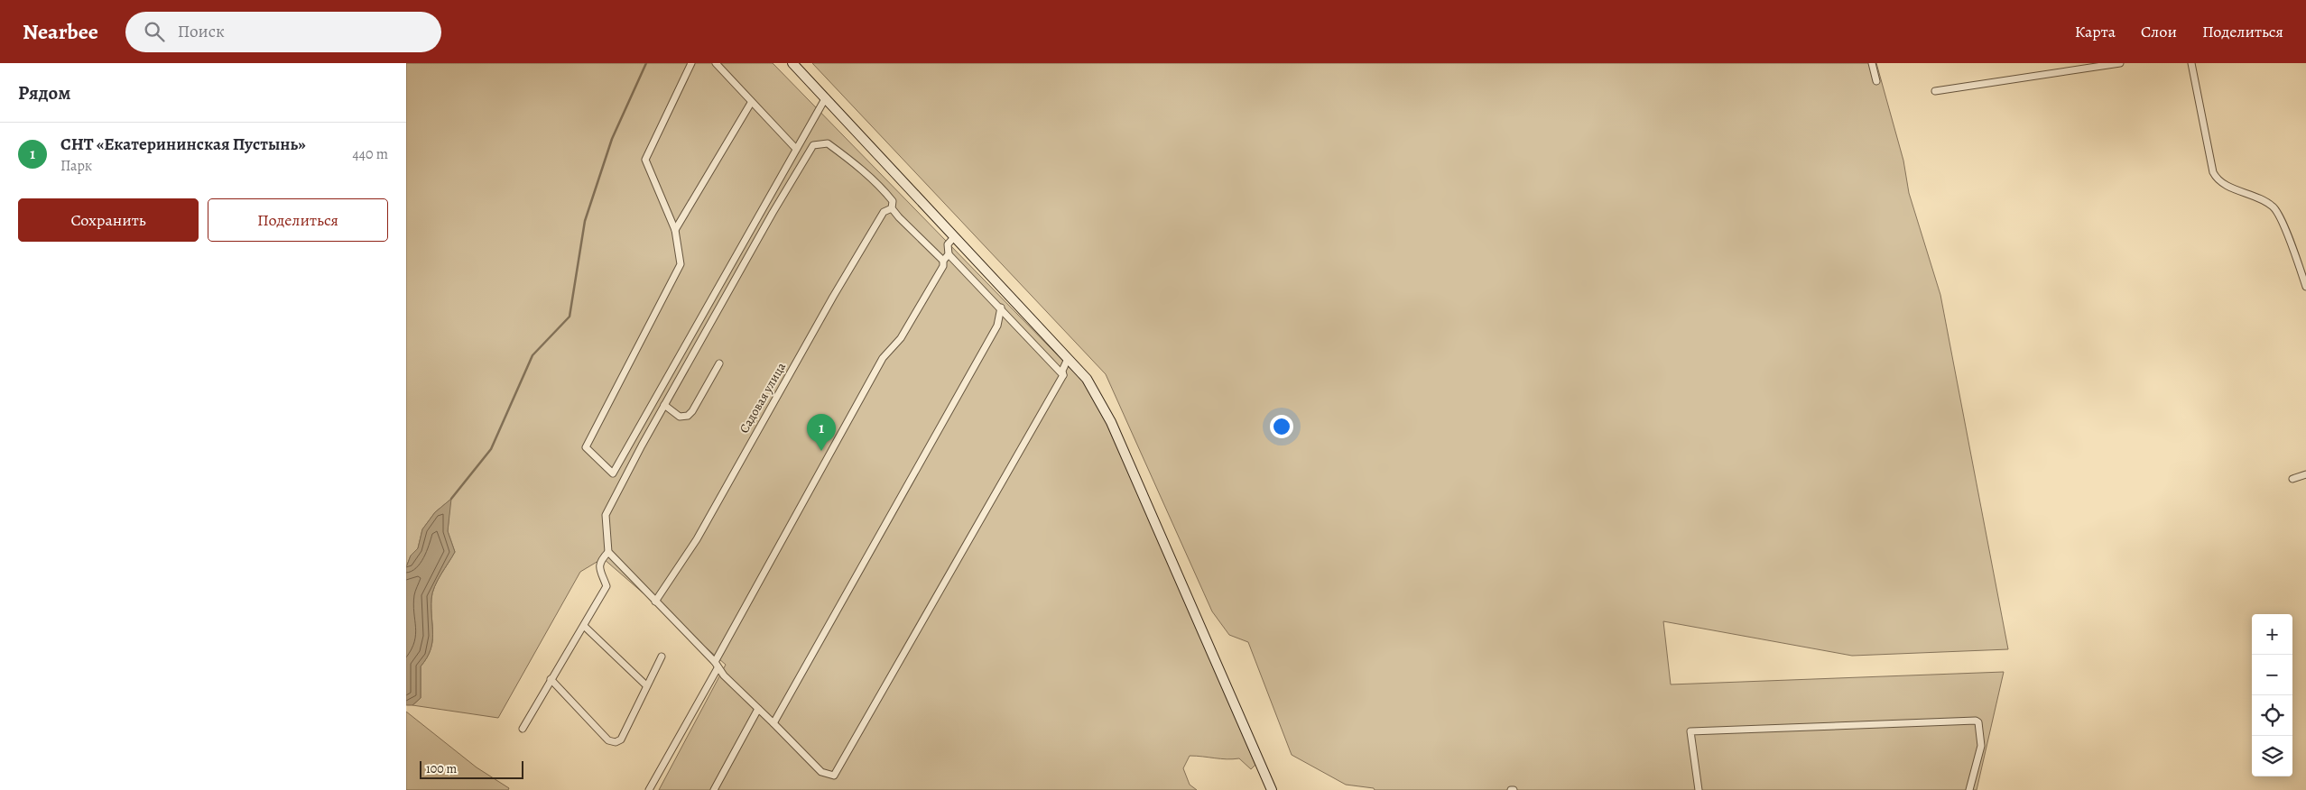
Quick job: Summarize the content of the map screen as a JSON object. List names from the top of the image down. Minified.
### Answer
{"streets":{"street":["Садовая улица"]},"scale_bar":"100 m","page":{"header":"Nearbee","search":"Поиск","nav":["Карта","Слои","Поделиться"],"heading":"Рядом","list":[{"mark":"1","name":"СНТ «Екатерининская Пустынь»","note":"Парк","value":"440 m"}],"buttons":["Сохранить","Поделиться"],"pins":"1","map_buttons":["+","−"],"scale":"100 m"}}
